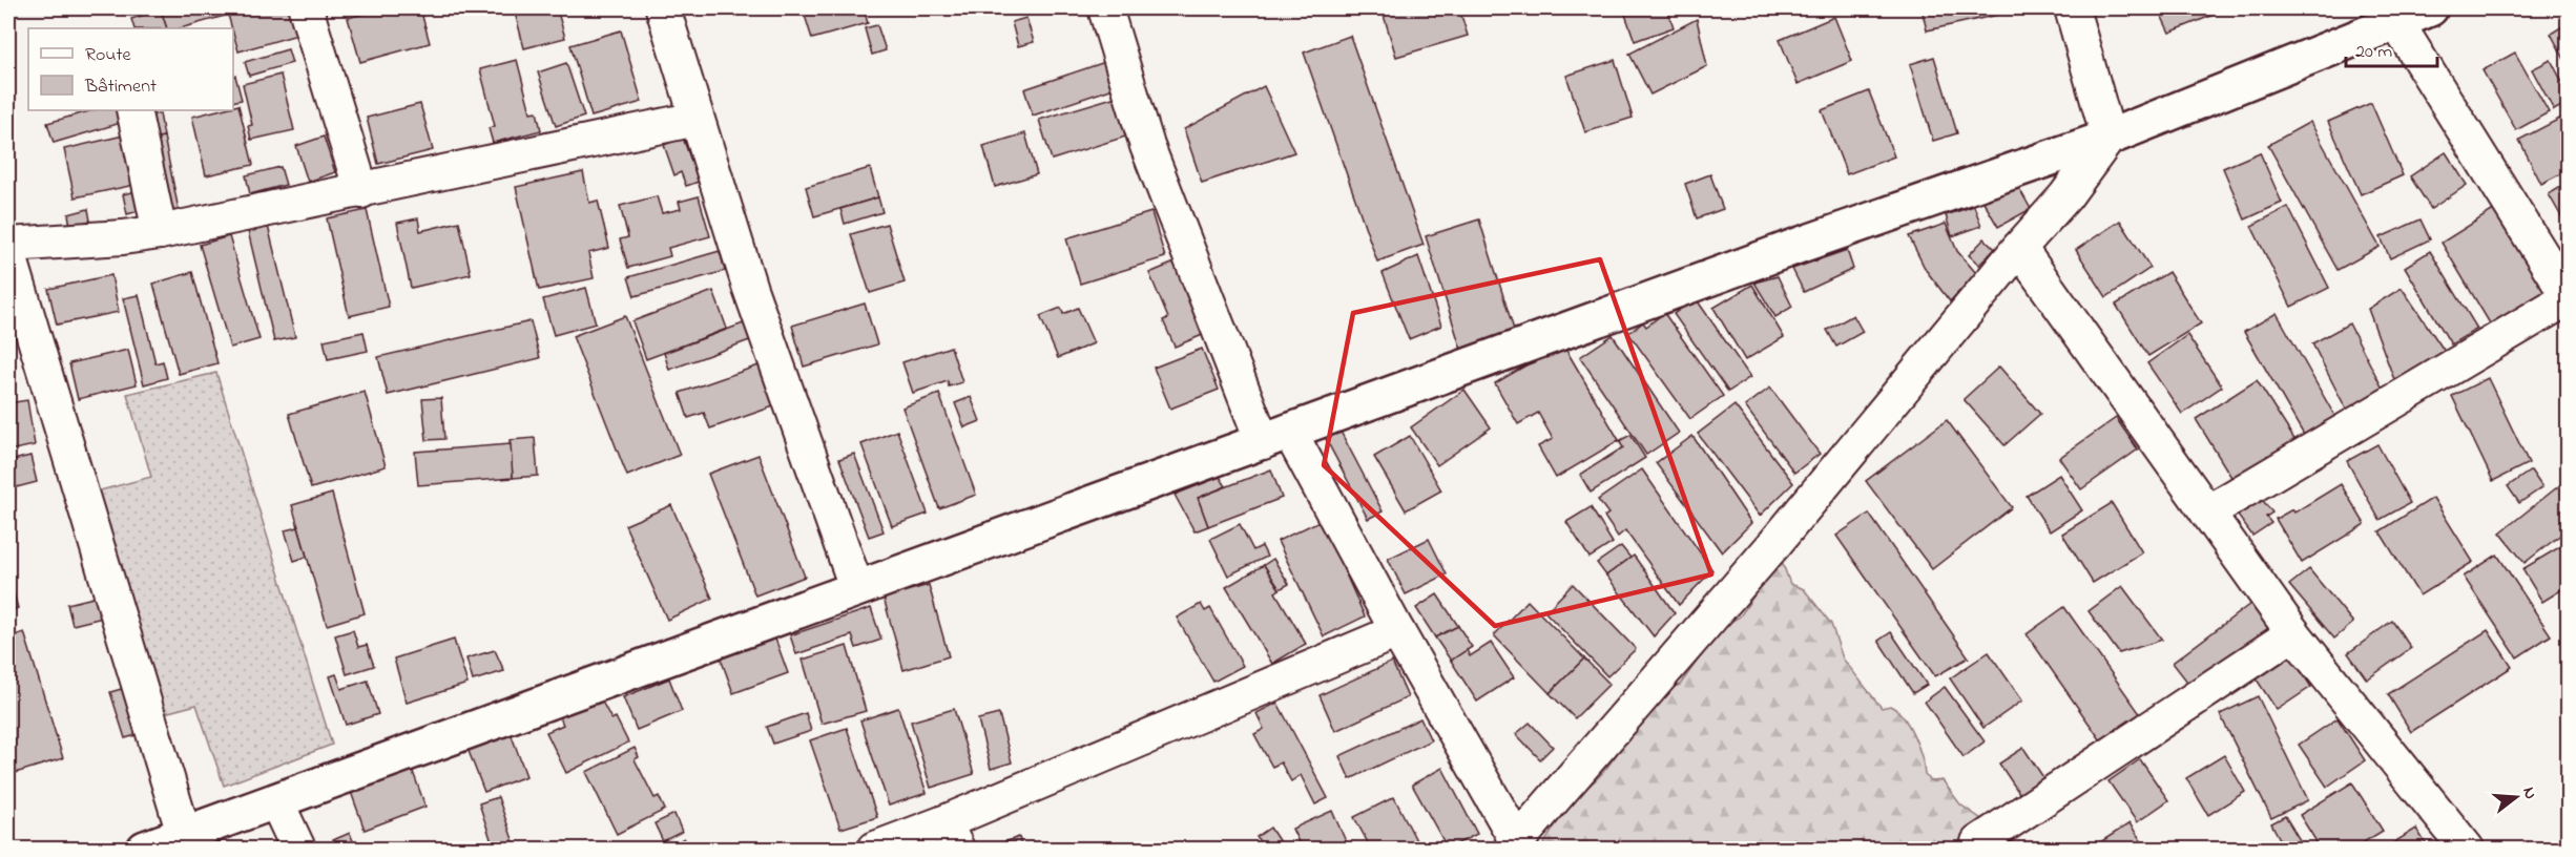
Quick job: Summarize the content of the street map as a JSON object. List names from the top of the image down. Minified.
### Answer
{"legend":["Route","Bâtiment"],"scale_bar":"20 m","north":"right"}
